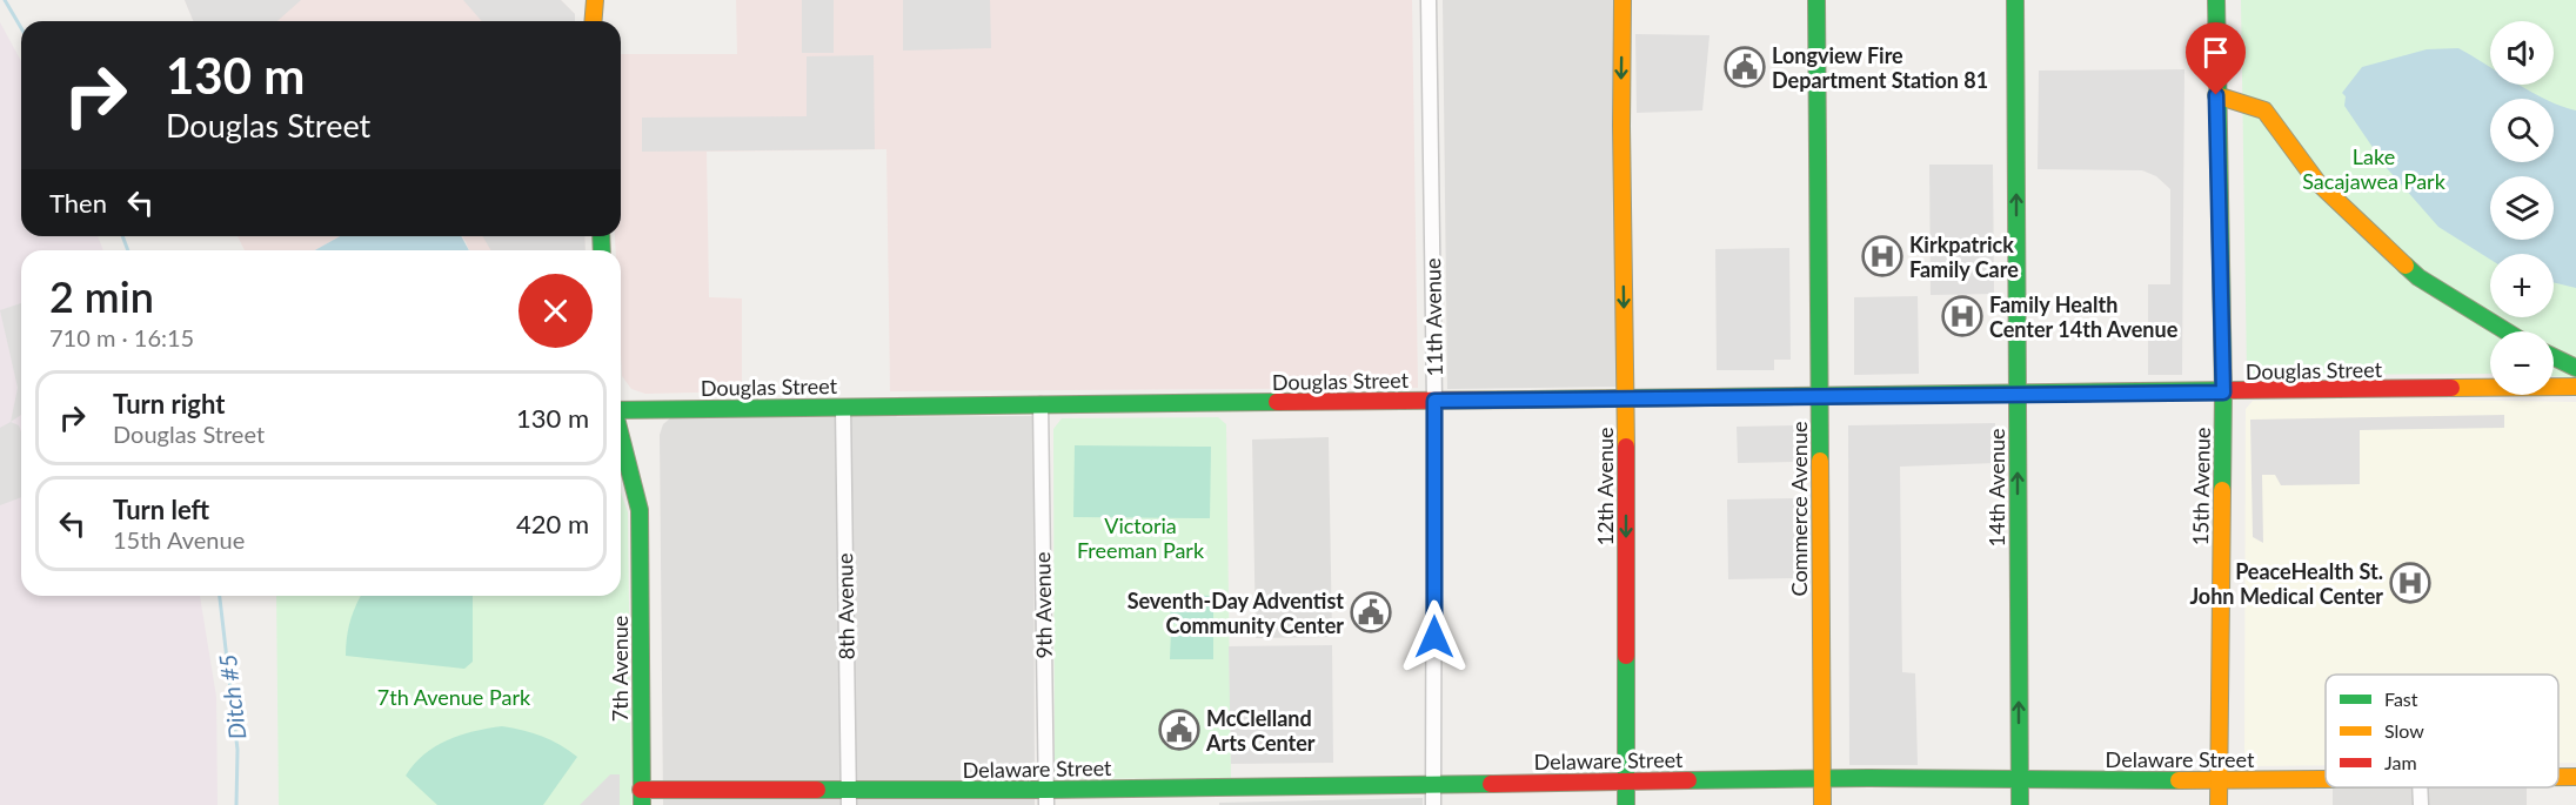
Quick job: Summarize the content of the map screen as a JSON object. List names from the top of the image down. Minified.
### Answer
{"streets":{"street":["11th Avenue","Douglas Street","12th Avenue","15th Avenue","14th Avenue","Commerce Avenue","9th Avenue","8th Avenue","7th Avenue","Delaware Street"]},"crossings":[["11th Avenue","Douglas Street"],["11th Avenue","Delaware Street"],["Douglas Street","12th Avenue"],["Douglas Street","15th Avenue"],["Douglas Street","14th Avenue"],["Douglas Street","Commerce Avenue"],["Douglas Street","9th Avenue"],["Douglas Street","8th Avenue"],["12th Avenue","Delaware Street"],["15th Avenue","Delaware Street"],["14th Avenue","Delaware Street"],["Commerce Avenue","Delaware Street"],["9th Avenue","Delaware Street"],["8th Avenue","Delaware Street"],["7th Avenue","Delaware Street"]],"one_way":["12th Avenue","14th Avenue"],"water":["Ditch #5"],"parks":["Lake Sacajawea Park","Victoria Freeman Park","7th Avenue Park"],"places":{"public building":["Longview Fire Department Station 81","Seventh-Day Adventist Community Center","McClelland Arts Center"],"hospital":["Kirkpatrick Family Care","Family Health Center 14th Avenue","PeaceHealth St. John Medical Center"]},"legend":["Fast","Slow","Jam"],"page":{"map_buttons":["+","−"],"turn":["130 m","Douglas Street"],"then":"Then","heading":["2 min","710 m · 16:15"],"list":[{"name":"Turn right","note":"Douglas Street","value":"130 m"},{"name":"Turn left","note":"15th Avenue","value":"420 m"}]}}
